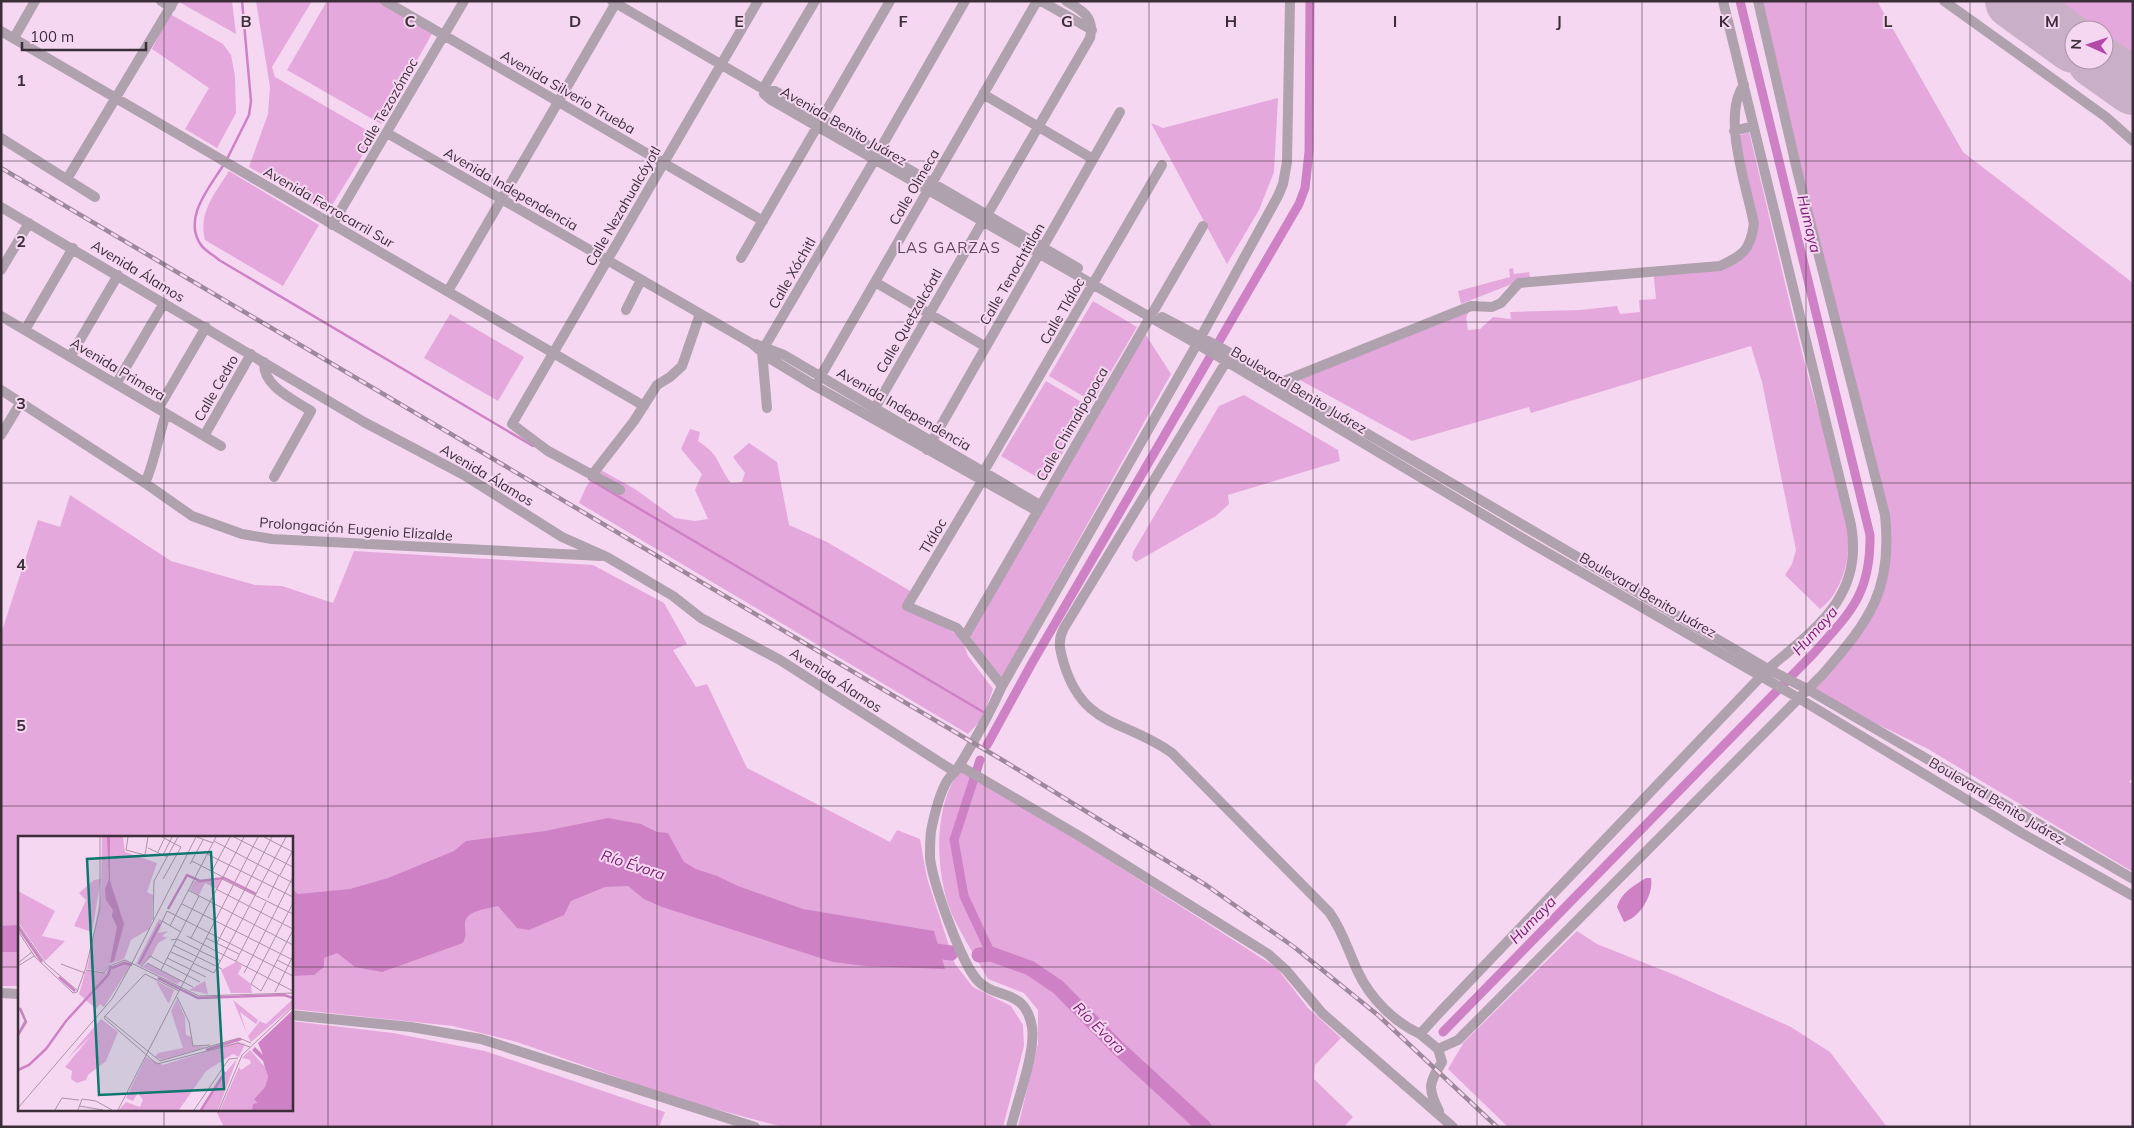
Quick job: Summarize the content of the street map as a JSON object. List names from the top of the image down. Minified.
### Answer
{"streets":{"street":["Avenida Silverio Trueba","Calle Tezozómoc","Avenida Benito Juárez","Calle Olmeca","Avenida Independencia","Calle Nezahualcóyotl","Avenida Ferrocarril Sur","Avenida Álamos","Calle Xóchitl","Calle Tenochtitlan","Calle Tláloc","Calle Quetzalcóatl","Avenida Primera","Calle Cedro","Boulevard Benito Juárez","Calle Chimalpopoca","Prolongación Eugenio Elizalde","Tláloc"]},"crossings":[["Avenida Silverio Trueba","Calle Tezozómoc"],["Avenida Silverio Trueba","Calle Nezahualcóyotl"],["Calle Tezozómoc","Avenida Independencia"],["Calle Tezozómoc","Avenida Ferrocarril Sur"],["Avenida Benito Juárez","Calle Olmeca"],["Avenida Benito Juárez","Calle Nezahualcóyotl"],["Avenida Benito Juárez","Calle Xóchitl"],["Avenida Benito Juárez","Calle Tenochtitlan"],["Avenida Benito Juárez","Calle Tláloc"],["Avenida Benito Juárez","Calle Quetzalcóatl"],["Avenida Benito Juárez","Boulevard Benito Juárez"],["Avenida Benito Juárez","Calle Chimalpopoca"],["Calle Olmeca","Avenida Independencia"],["Avenida Independencia","Calle Nezahualcóyotl"],["Avenida Independencia","Calle Xóchitl"],["Avenida Independencia","Calle Tenochtitlan"],["Avenida Independencia","Calle Tláloc"],["Avenida Independencia","Calle Quetzalcóatl"],["Avenida Independencia","Calle Chimalpopoca"],["Avenida Independencia","Tláloc"],["Calle Nezahualcóyotl","Avenida Ferrocarril Sur"],["Avenida Álamos","Calle Cedro"],["Avenida Álamos","Prolongación Eugenio Elizalde"],["Calle Tláloc","Tláloc"],["Avenida Primera","Calle Cedro"],["Boulevard Benito Juárez","Calle Chimalpopoca"],["Calle Chimalpopoca","Tláloc"]],"districts":["LAS GARZAS"],"water":["Humaya","Río Évora"],"scale_bar":"100 m","north":"left","grid":{"columns":["B","C","D","E","F","G","H","I","J","K","L","M"],"rows":["1","2","3","4","5"]}}
